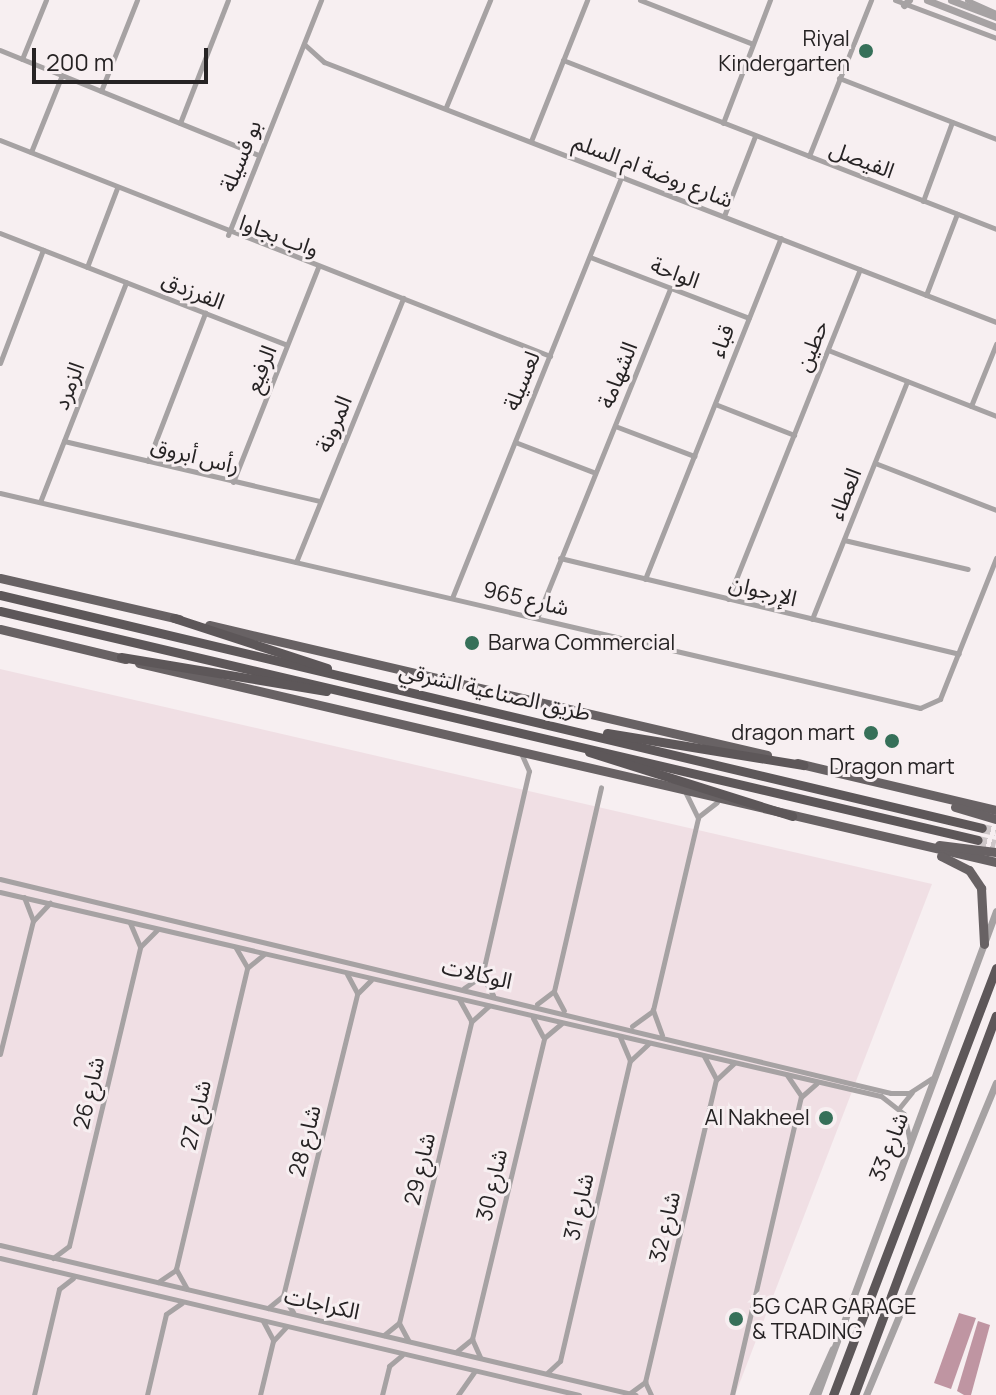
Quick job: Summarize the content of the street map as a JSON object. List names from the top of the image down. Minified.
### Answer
{"streets":{"highway":["طريق الصناعية الشرقي","شارع 33"],"street":["بو فسيلة","الفيصل","شارع روضة ام السلم","واب بجاوا","الواحة","الفرزدق","قباء","حطين","الرفيع","الشهامة","لعسيلة","الزمرد","المرونة","رأس أبروق","العطاء","الإرجوان","شارع 965","الوكالات","شارع 26","شارع 27","شارع 28","شارع 29","شارع 30","شارع 31","شارع 32","الكراجات"]},"crossings":[["بو فسيلة","شارع روضة ام السلم"],["بو فسيلة","واب بجاوا"],["شارع روضة ام السلم","قباء"],["شارع روضة ام السلم","حطين"],["شارع روضة ام السلم","لعسيلة"],["واب بجاوا","الرفيع"],["واب بجاوا","لعسيلة"],["واب بجاوا","المرونة"],["الواحة","قباء"],["الواحة","الشهامة"],["الواحة","لعسيلة"],["الفرزدق","الرفيع"],["الفرزدق","الزمرد"],["قباء","الإرجوان"],["حطين","الإرجوان"],["الرفيع","رأس أبروق"],["الشهامة","الإرجوان"],["الشهامة","شارع 965"],["لعسيلة","شارع 965"],["الزمرد","رأس أبروق"],["الزمرد","شارع 965"],["المرونة","رأس أبروق"],["المرونة","شارع 965"],["العطاء","الإرجوان"],["الإرجوان","شارع 965"]],"places":["Riyal Kindergarten","Barwa Commercial","dragon mart","Dragon mart","Al Nakheel","5G CAR GARAGE & TRADING"],"scale_bar":"200 m"}
